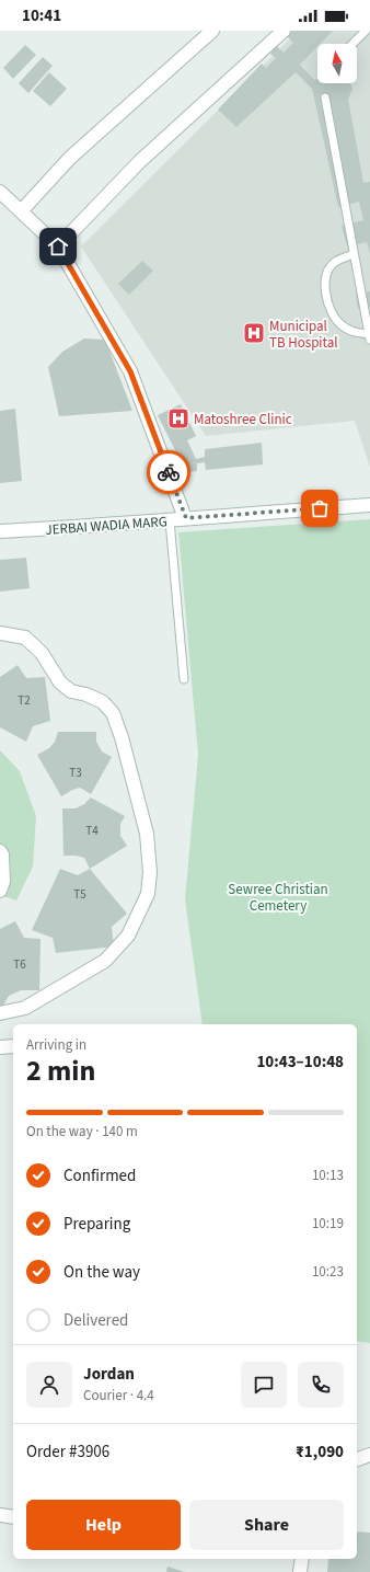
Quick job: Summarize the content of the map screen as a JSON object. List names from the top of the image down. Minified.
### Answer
{"streets":{"street":["JERBAI WADIA MARG"]},"parks":["Sewree Christian Cemetery"],"places":{"hospital":["Municipal TB Hospital","Matoshree Clinic"]},"house_numbers":["T2","T3","T4","T5","T6"],"north":"top","page":{"status":"10:41","heading":["2 min","Arriving in","10:43–10:48"],"panel":["Jordan","Courier · 4.4","Order #3906","₹1,090"],"bar":"On the way · 140 m","list":[["Confirmed","10:13"],["Preparing","10:19"],["On the way","10:23"],"Delivered"],"buttons":["Help","Share"]}}
